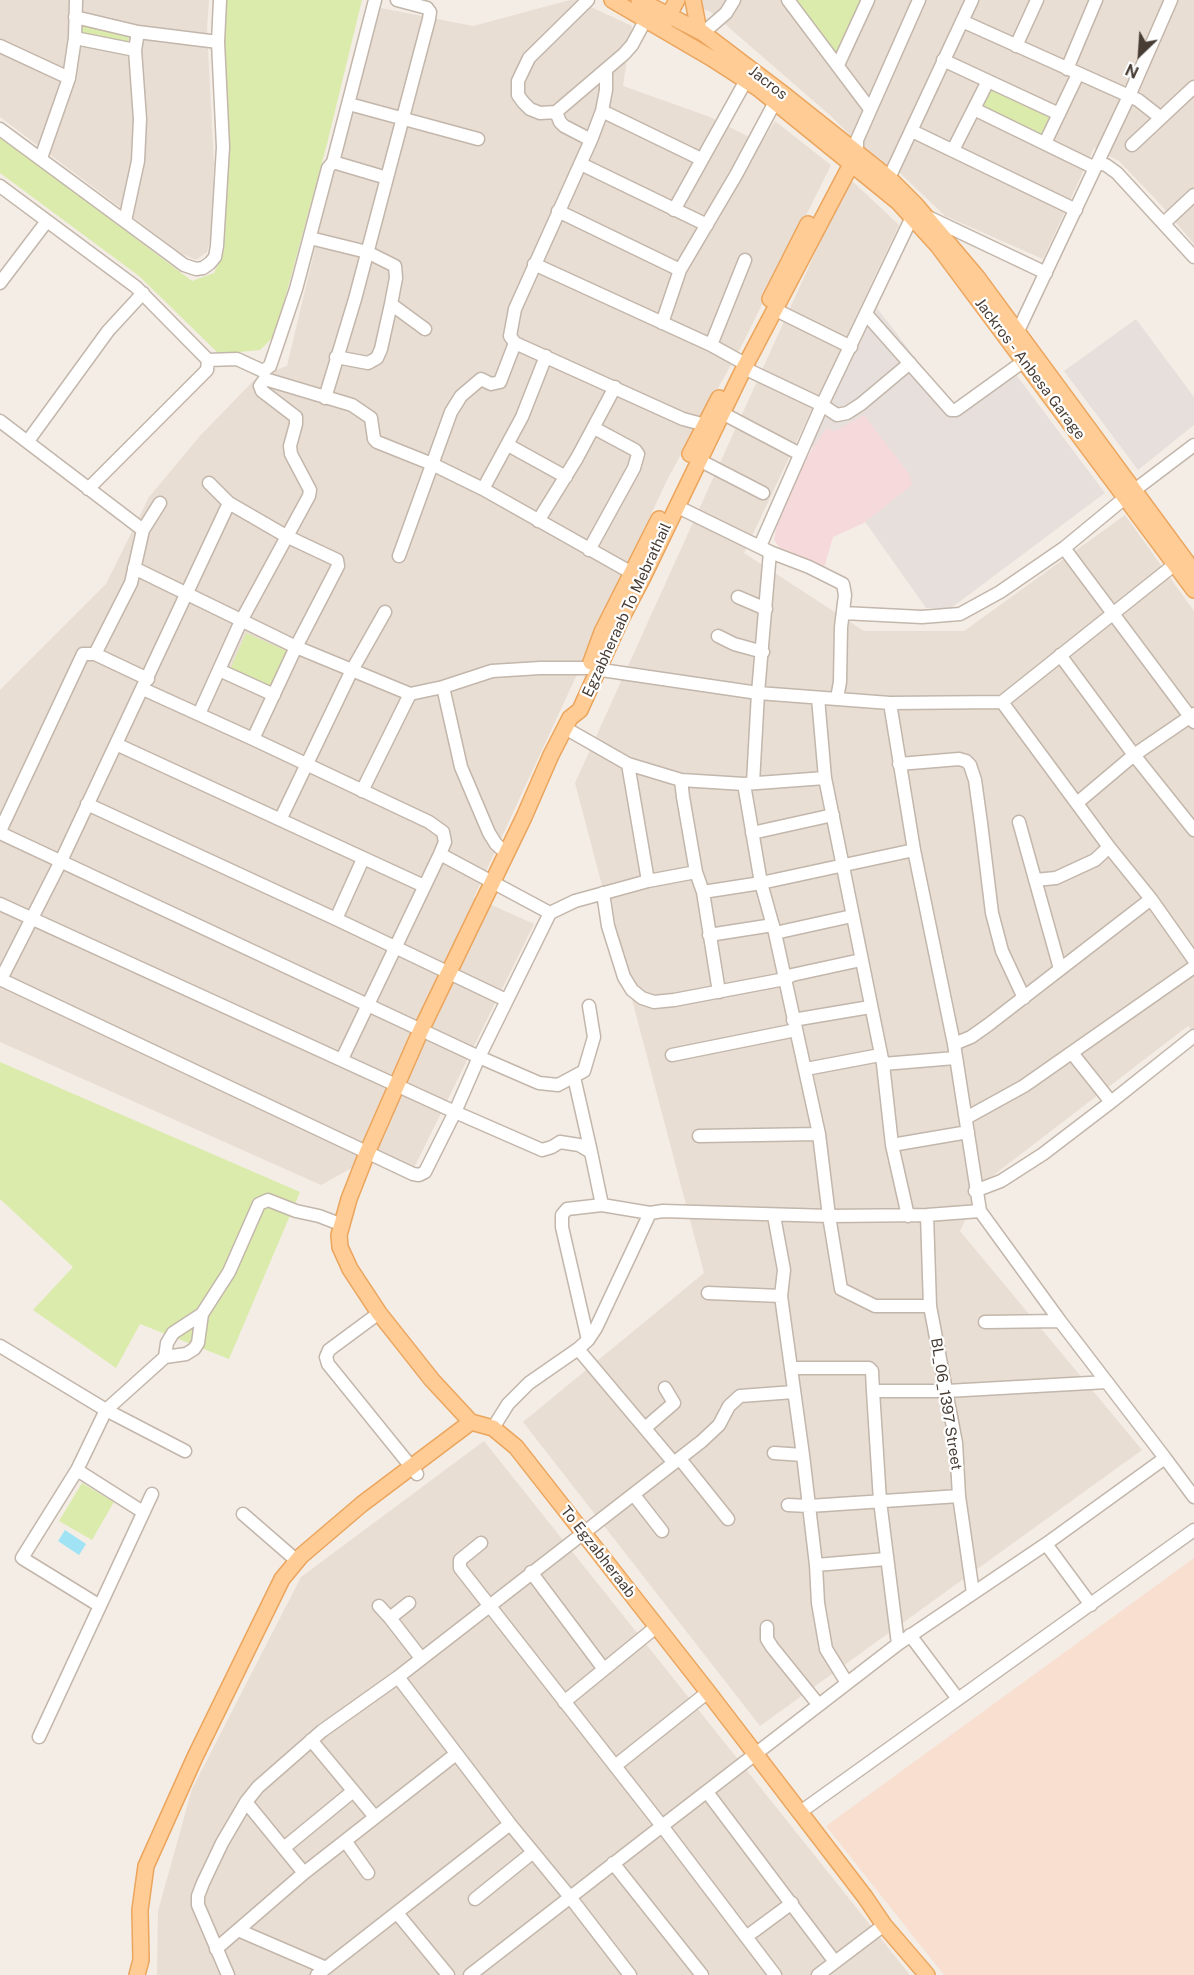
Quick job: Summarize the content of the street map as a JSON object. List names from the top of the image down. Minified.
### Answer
{"streets":{"main road":["Jacros","Jackros - Anbesa Garage","Egzabheraab To Mebrathail","To Egzabheraab"],"street":["BL_06_1397 Street"]},"crossings":[["Jacros","Jackros - Anbesa Garage"],["Jacros","Egzabheraab To Mebrathail"],["Jackros - Anbesa Garage","Egzabheraab To Mebrathail"]],"north":"bottom left"}
